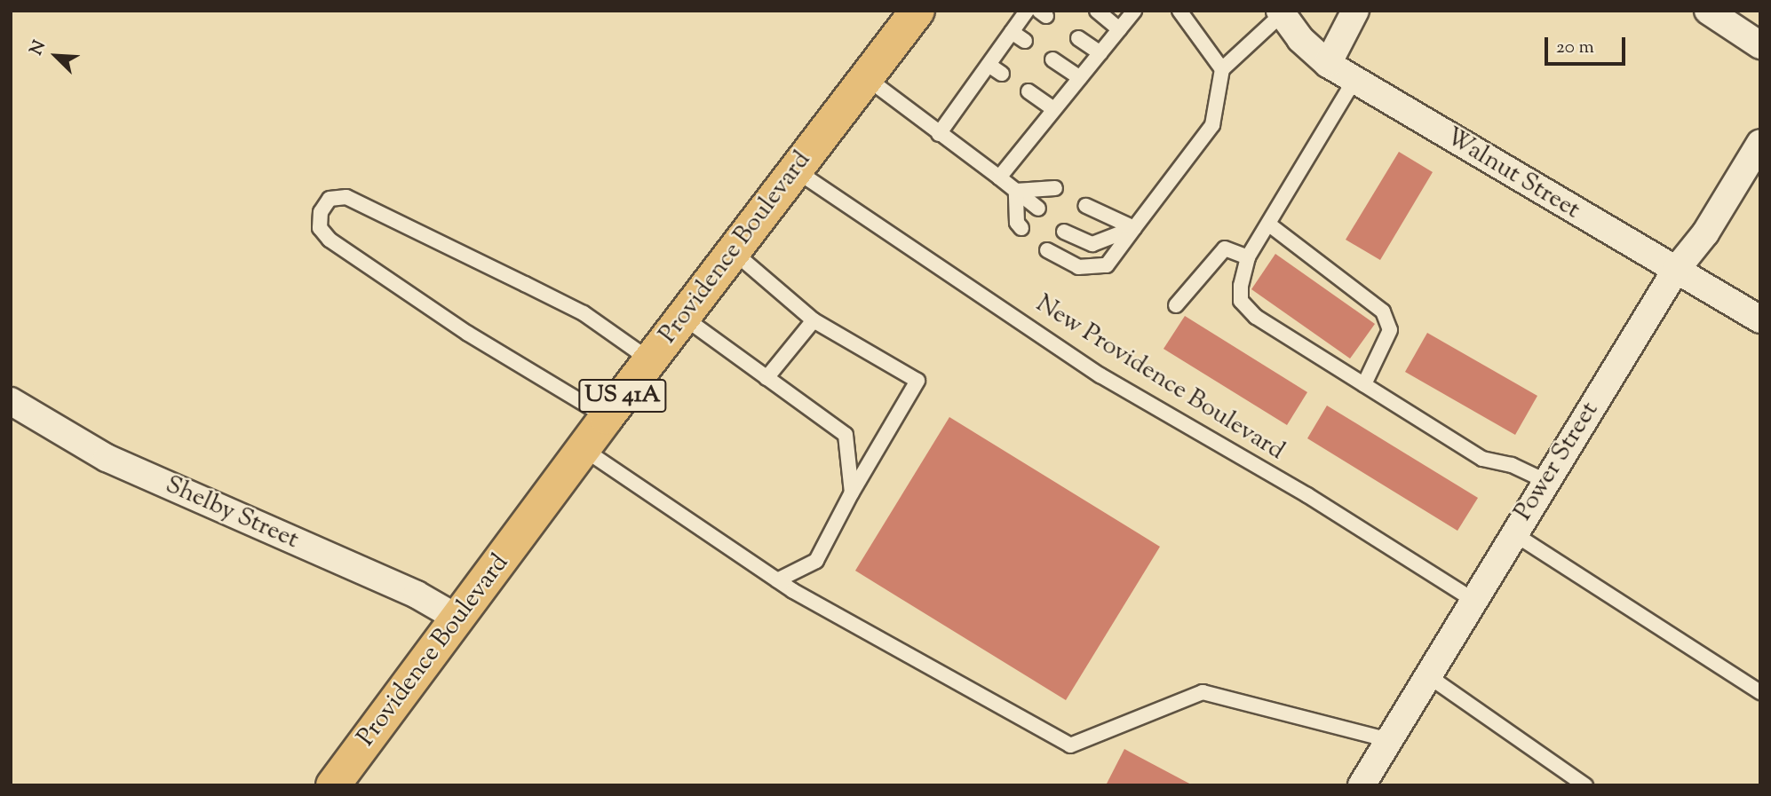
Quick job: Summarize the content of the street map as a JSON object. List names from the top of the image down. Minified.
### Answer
{"streets":{"highway":["Providence Boulevard","US 41A"],"street":["Walnut Street","Power Street","Shelby Street"],"lane":["New Providence Boulevard"]},"crossings":[["Walnut Street","Power Street"],["Providence Boulevard","New Providence Boulevard"],["Providence Boulevard","Shelby Street"],["New Providence Boulevard","Power Street"]],"scale_bar":"20 m","north":"top left"}
